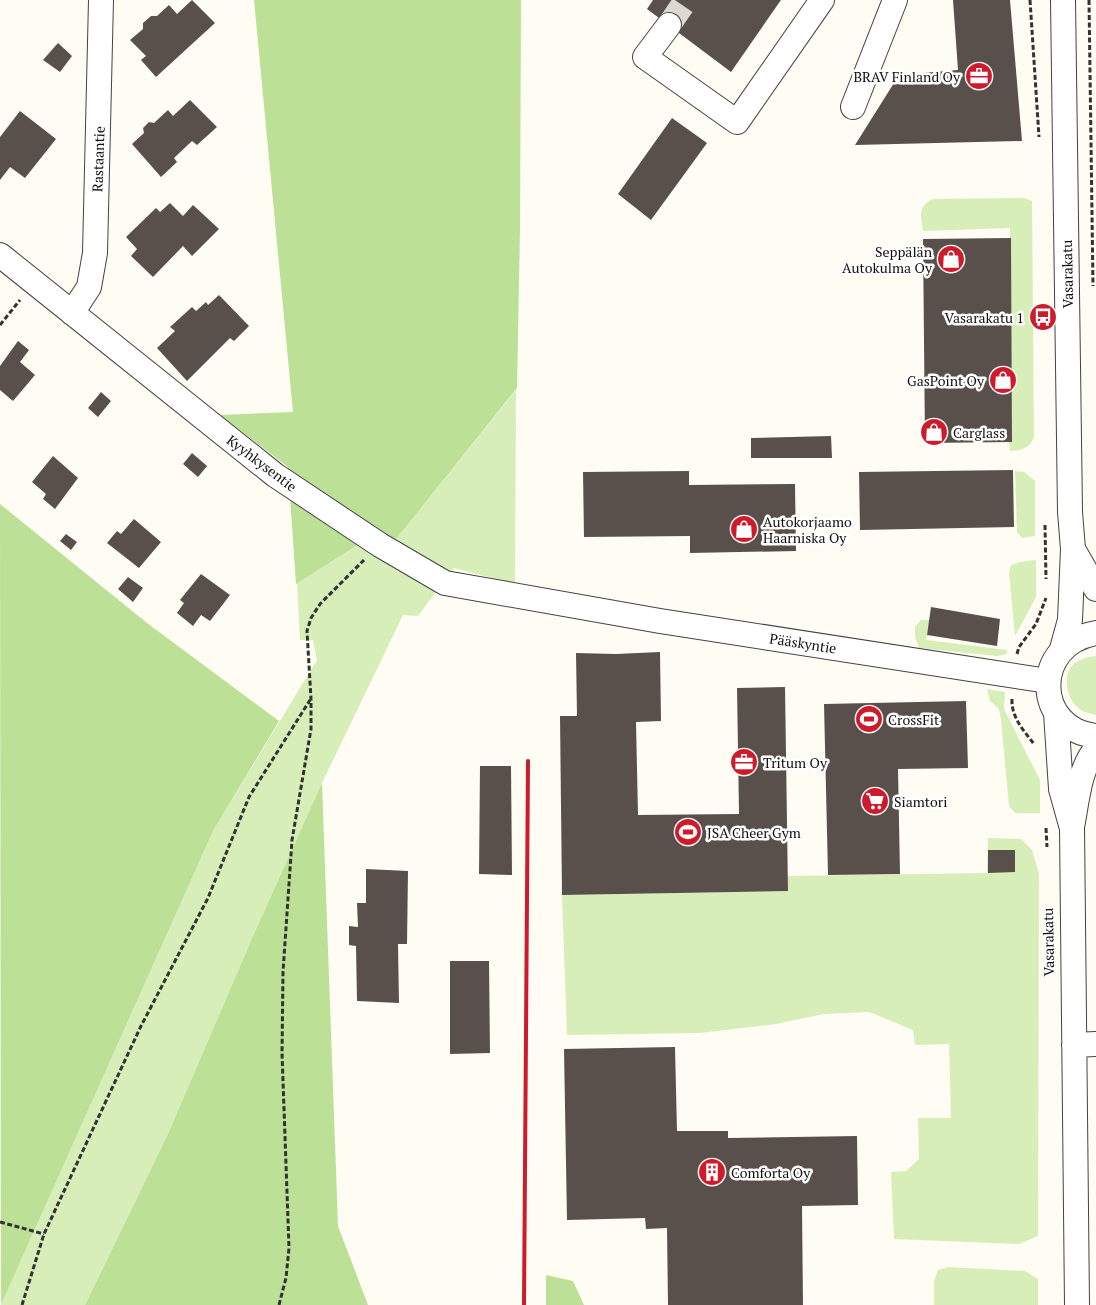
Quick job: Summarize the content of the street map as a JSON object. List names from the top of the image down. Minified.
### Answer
{"streets":{"street":["Rastaantie","Vasarakatu","Kyyhkysentie","Pääskyntie"]},"crossings":[["Rastaantie","Kyyhkysentie"],["Vasarakatu","Pääskyntie"],["Kyyhkysentie","Pääskyntie"]],"places":{"office":["BRAV Finland Oy","Tritum Oy"],"shop":["Seppälän Autokulma Oy","GasPoint Oy","Carglass","Autokorjaamo Haarniska Oy"],"bus stop":["Vasarakatu 1"],"sports":["CrossFit","JSA Cheer Gym"],"supermarket":["Siamtori"],"building":["Comforta Oy"]}}
